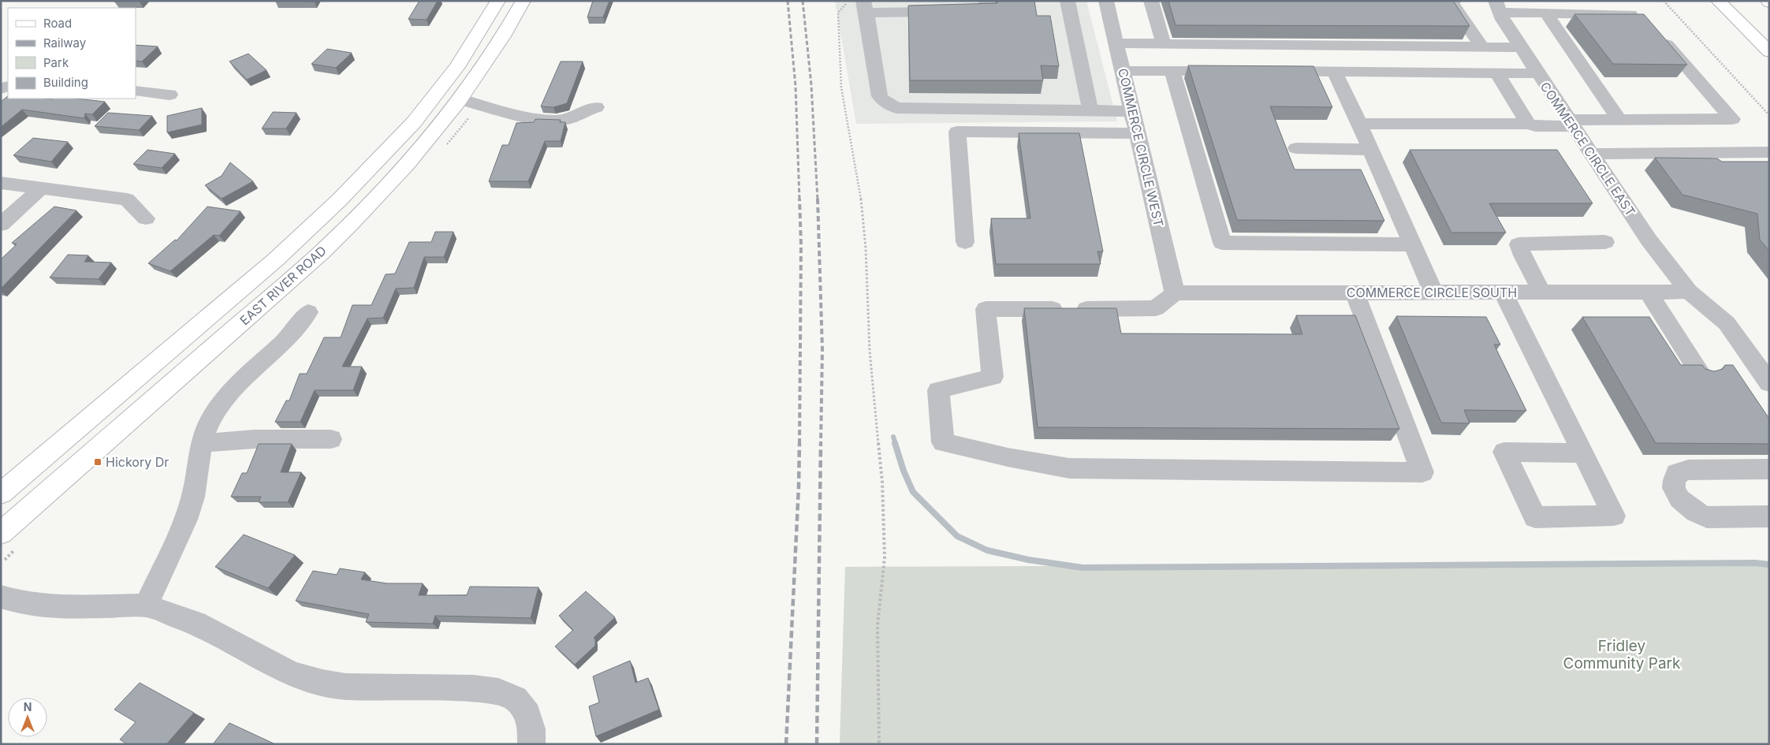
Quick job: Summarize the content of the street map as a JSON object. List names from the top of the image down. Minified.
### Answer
{"streets":{"main road":["EAST RIVER ROAD"],"street":["COMMERCE CIRCLE WEST","COMMERCE CIRCLE EAST","COMMERCE CIRCLE SOUTH"]},"crossings":[["COMMERCE CIRCLE WEST","COMMERCE CIRCLE SOUTH"],["COMMERCE CIRCLE EAST","COMMERCE CIRCLE SOUTH"]],"parks":["Fridley Community Park"],"places":{"transit":["Hickory Dr"]},"legend":["Road","Railway","Park","Building"],"north":"top"}
